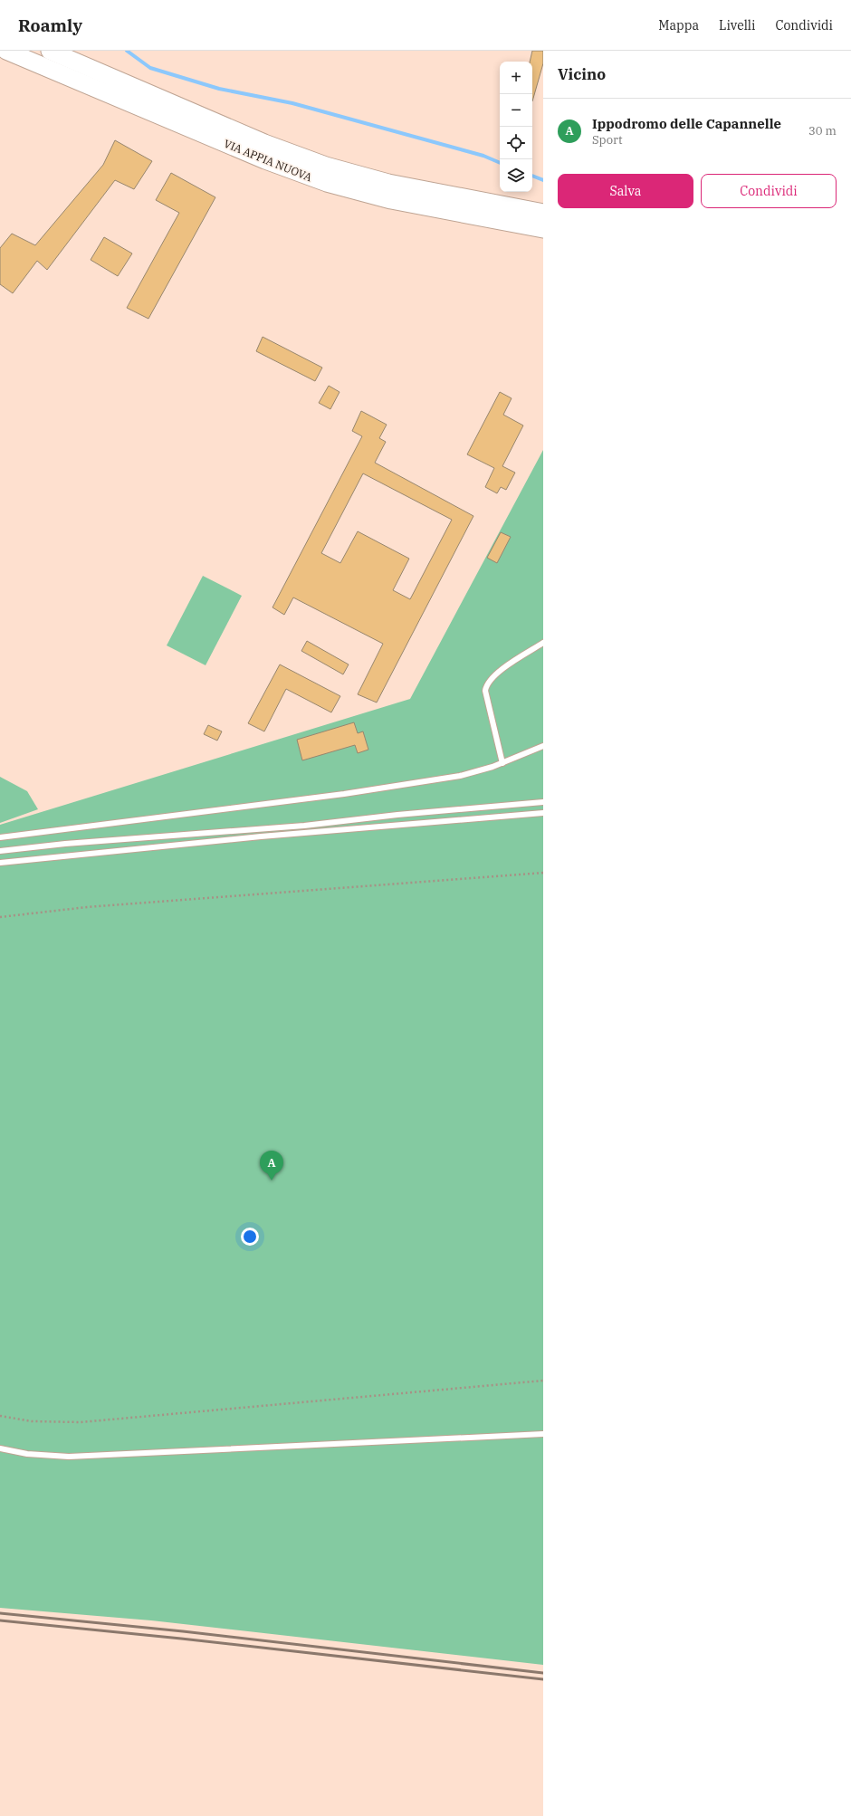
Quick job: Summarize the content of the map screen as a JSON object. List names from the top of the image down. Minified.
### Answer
{"streets":{"main road":["VIA APPIA NUOVA"]},"page":{"header":"Roamly","nav":["Mappa","Livelli","Condividi"],"heading":"Vicino","map_buttons":["+","−"],"list":[{"mark":"A","name":"Ippodromo delle Capannelle","note":"Sport","value":"30 m"}],"buttons":["Salva","Condividi"],"pins":"A"}}
